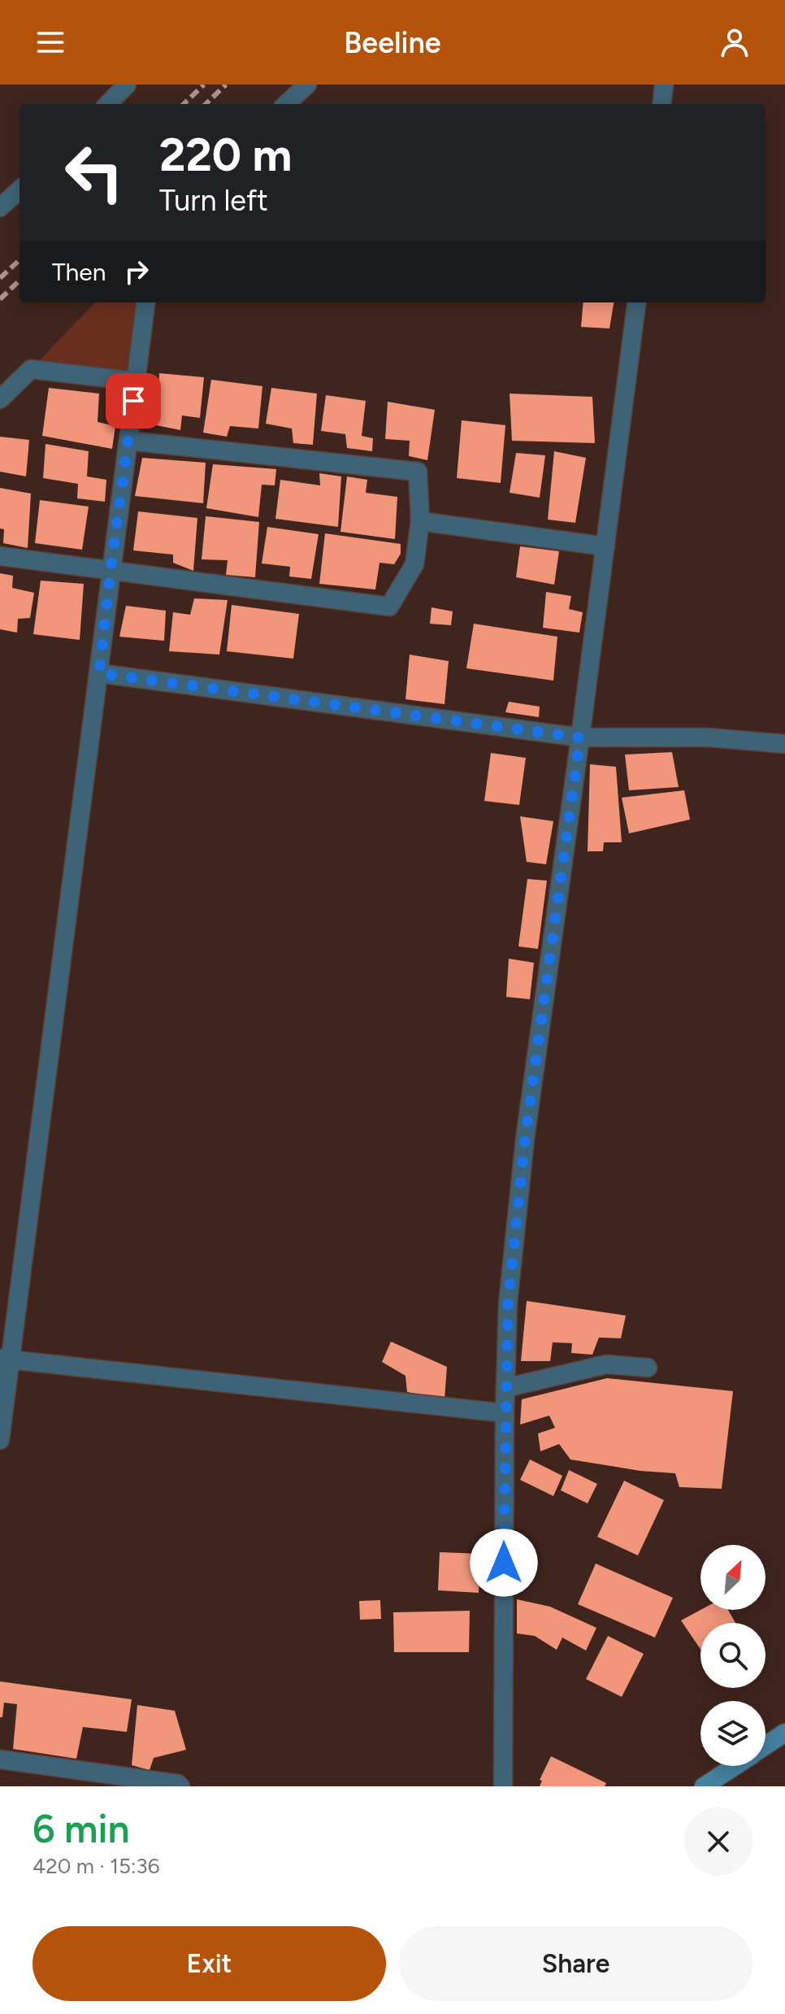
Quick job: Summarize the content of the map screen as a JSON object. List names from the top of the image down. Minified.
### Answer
{"north":"top right","page":{"header":"Beeline","turn":["220 m","Turn left"],"then":"Then","heading":["6 min","420 m · 15:36"],"buttons":["Exit","Share"]}}
